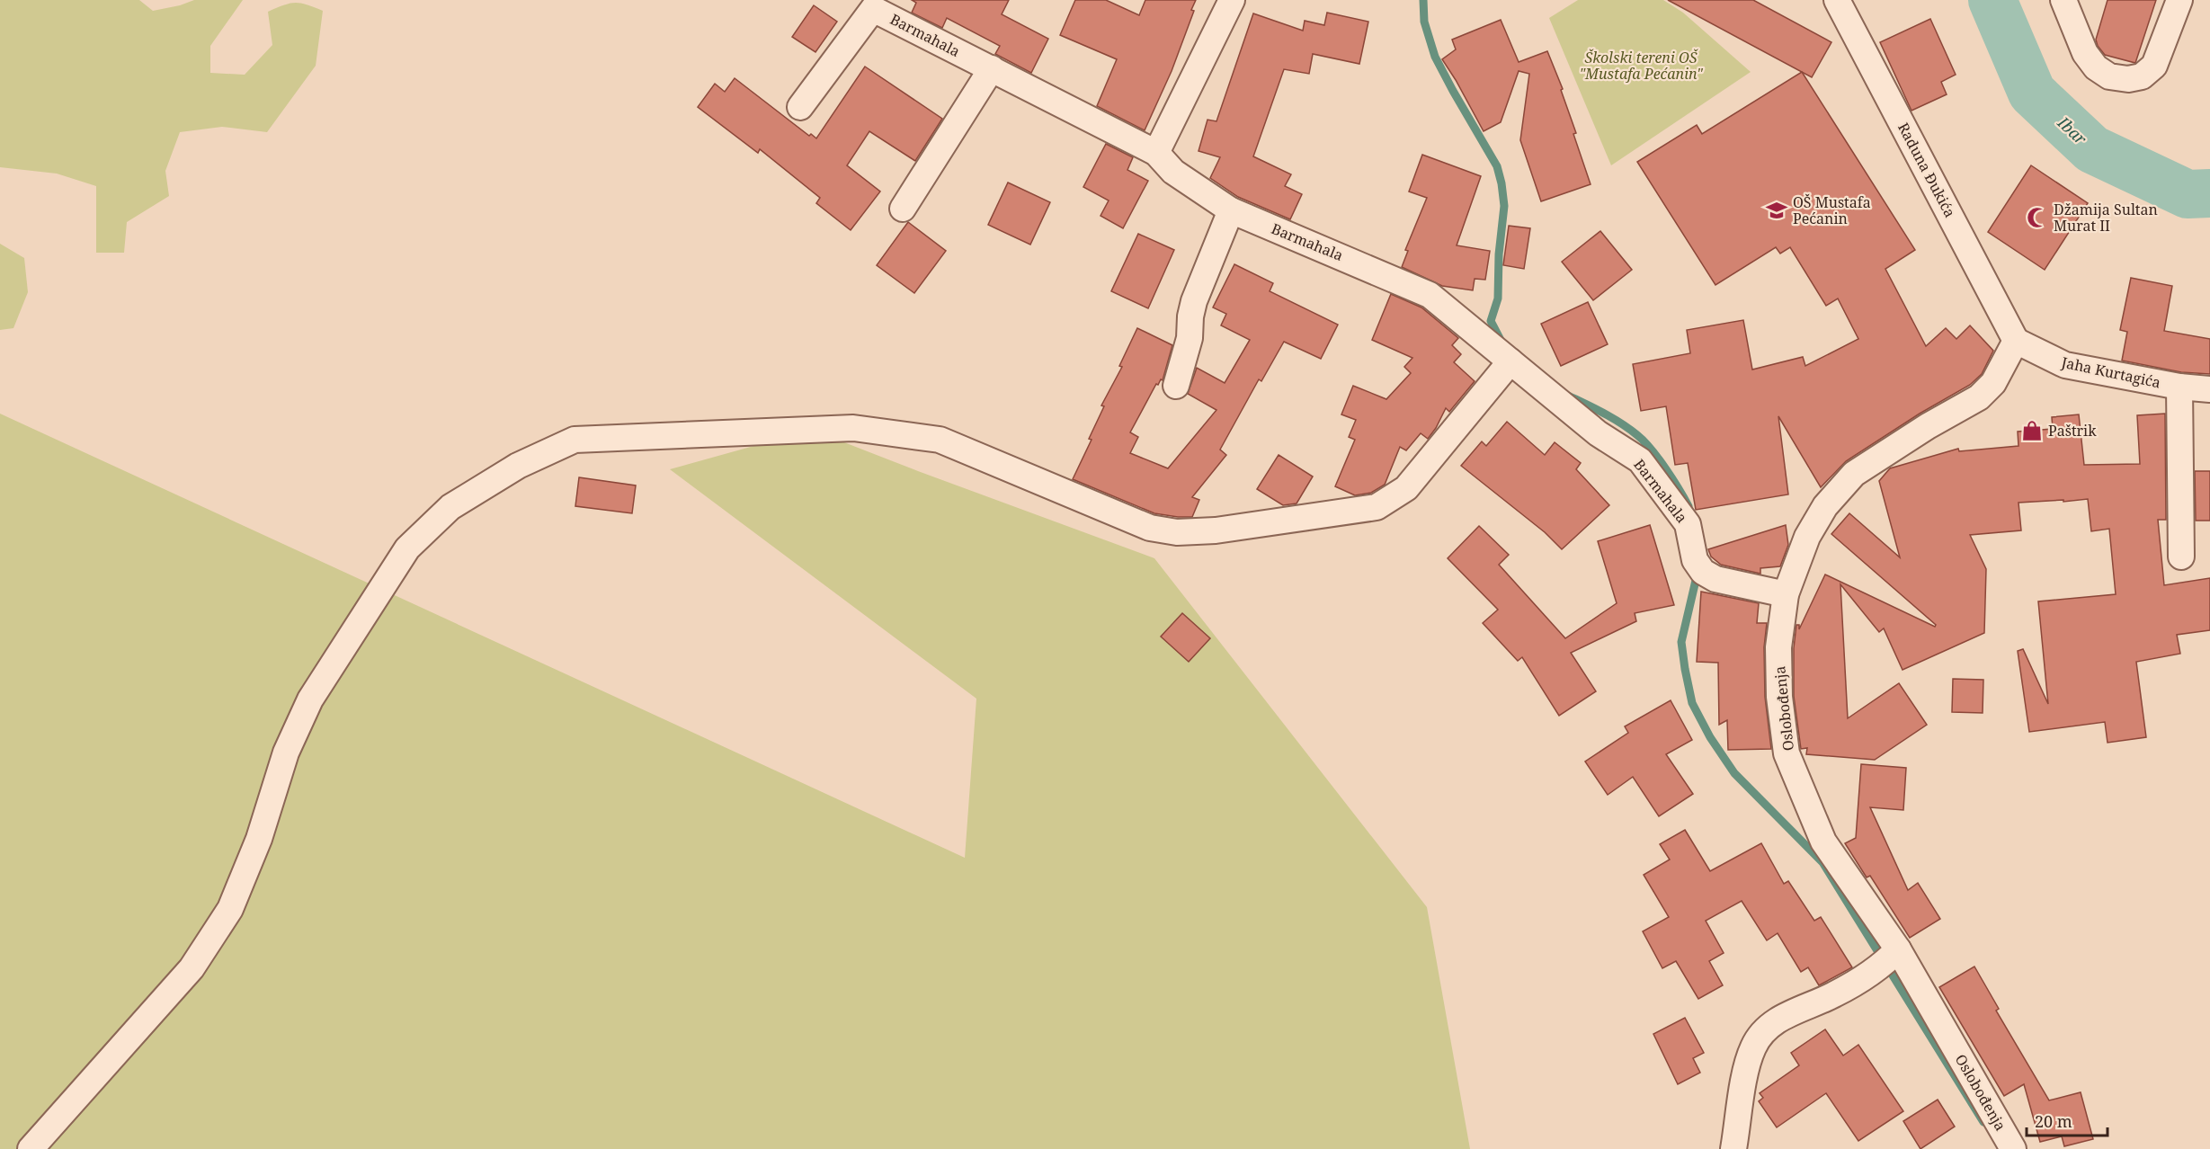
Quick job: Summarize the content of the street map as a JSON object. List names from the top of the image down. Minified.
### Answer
{"streets":{"street":["Barmahala","Raduna Ðukića","Jaha Kurtagića","Oslobođenja"]},"crossings":[["Barmahala","Oslobođenja"],["Raduna Ðukića","Jaha Kurtagića"],["Raduna Ðukića","Oslobođenja"],["Jaha Kurtagića","Oslobođenja"]],"water":["Ibar"],"parks":["Školski tereni OŠ \"Mustafa Pećanin\""],"places":{"school or university":["OŠ Mustafa Pećanin"],"mosque":["Džamija Sultan Murat II"],"shop":["Paštrik"]},"scale_bar":"20 m"}
